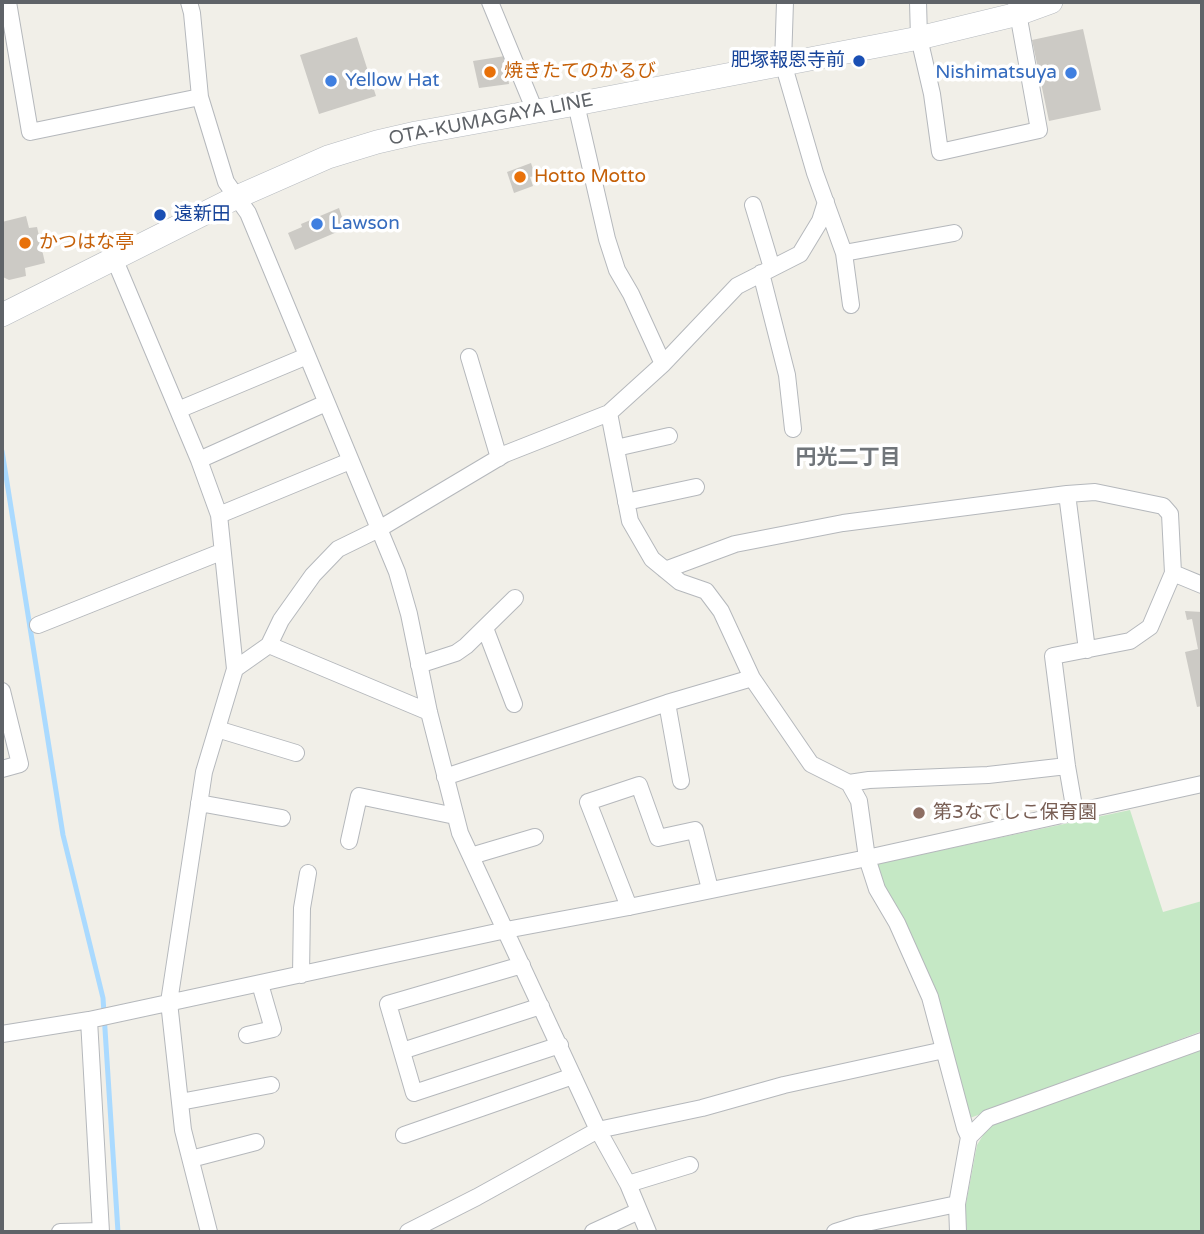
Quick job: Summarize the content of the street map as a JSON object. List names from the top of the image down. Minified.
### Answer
{"streets":{"main road":["OTA-KUMAGAYA LINE"]},"districts":["円光二丁目"],"places":["肥塚報恩寺前","焼きたてのかるび","Nishimatsuya","Yellow Hat","Hotto Motto","遠新田","Lawson","かつはな亭","第3なでしこ保育園"]}
